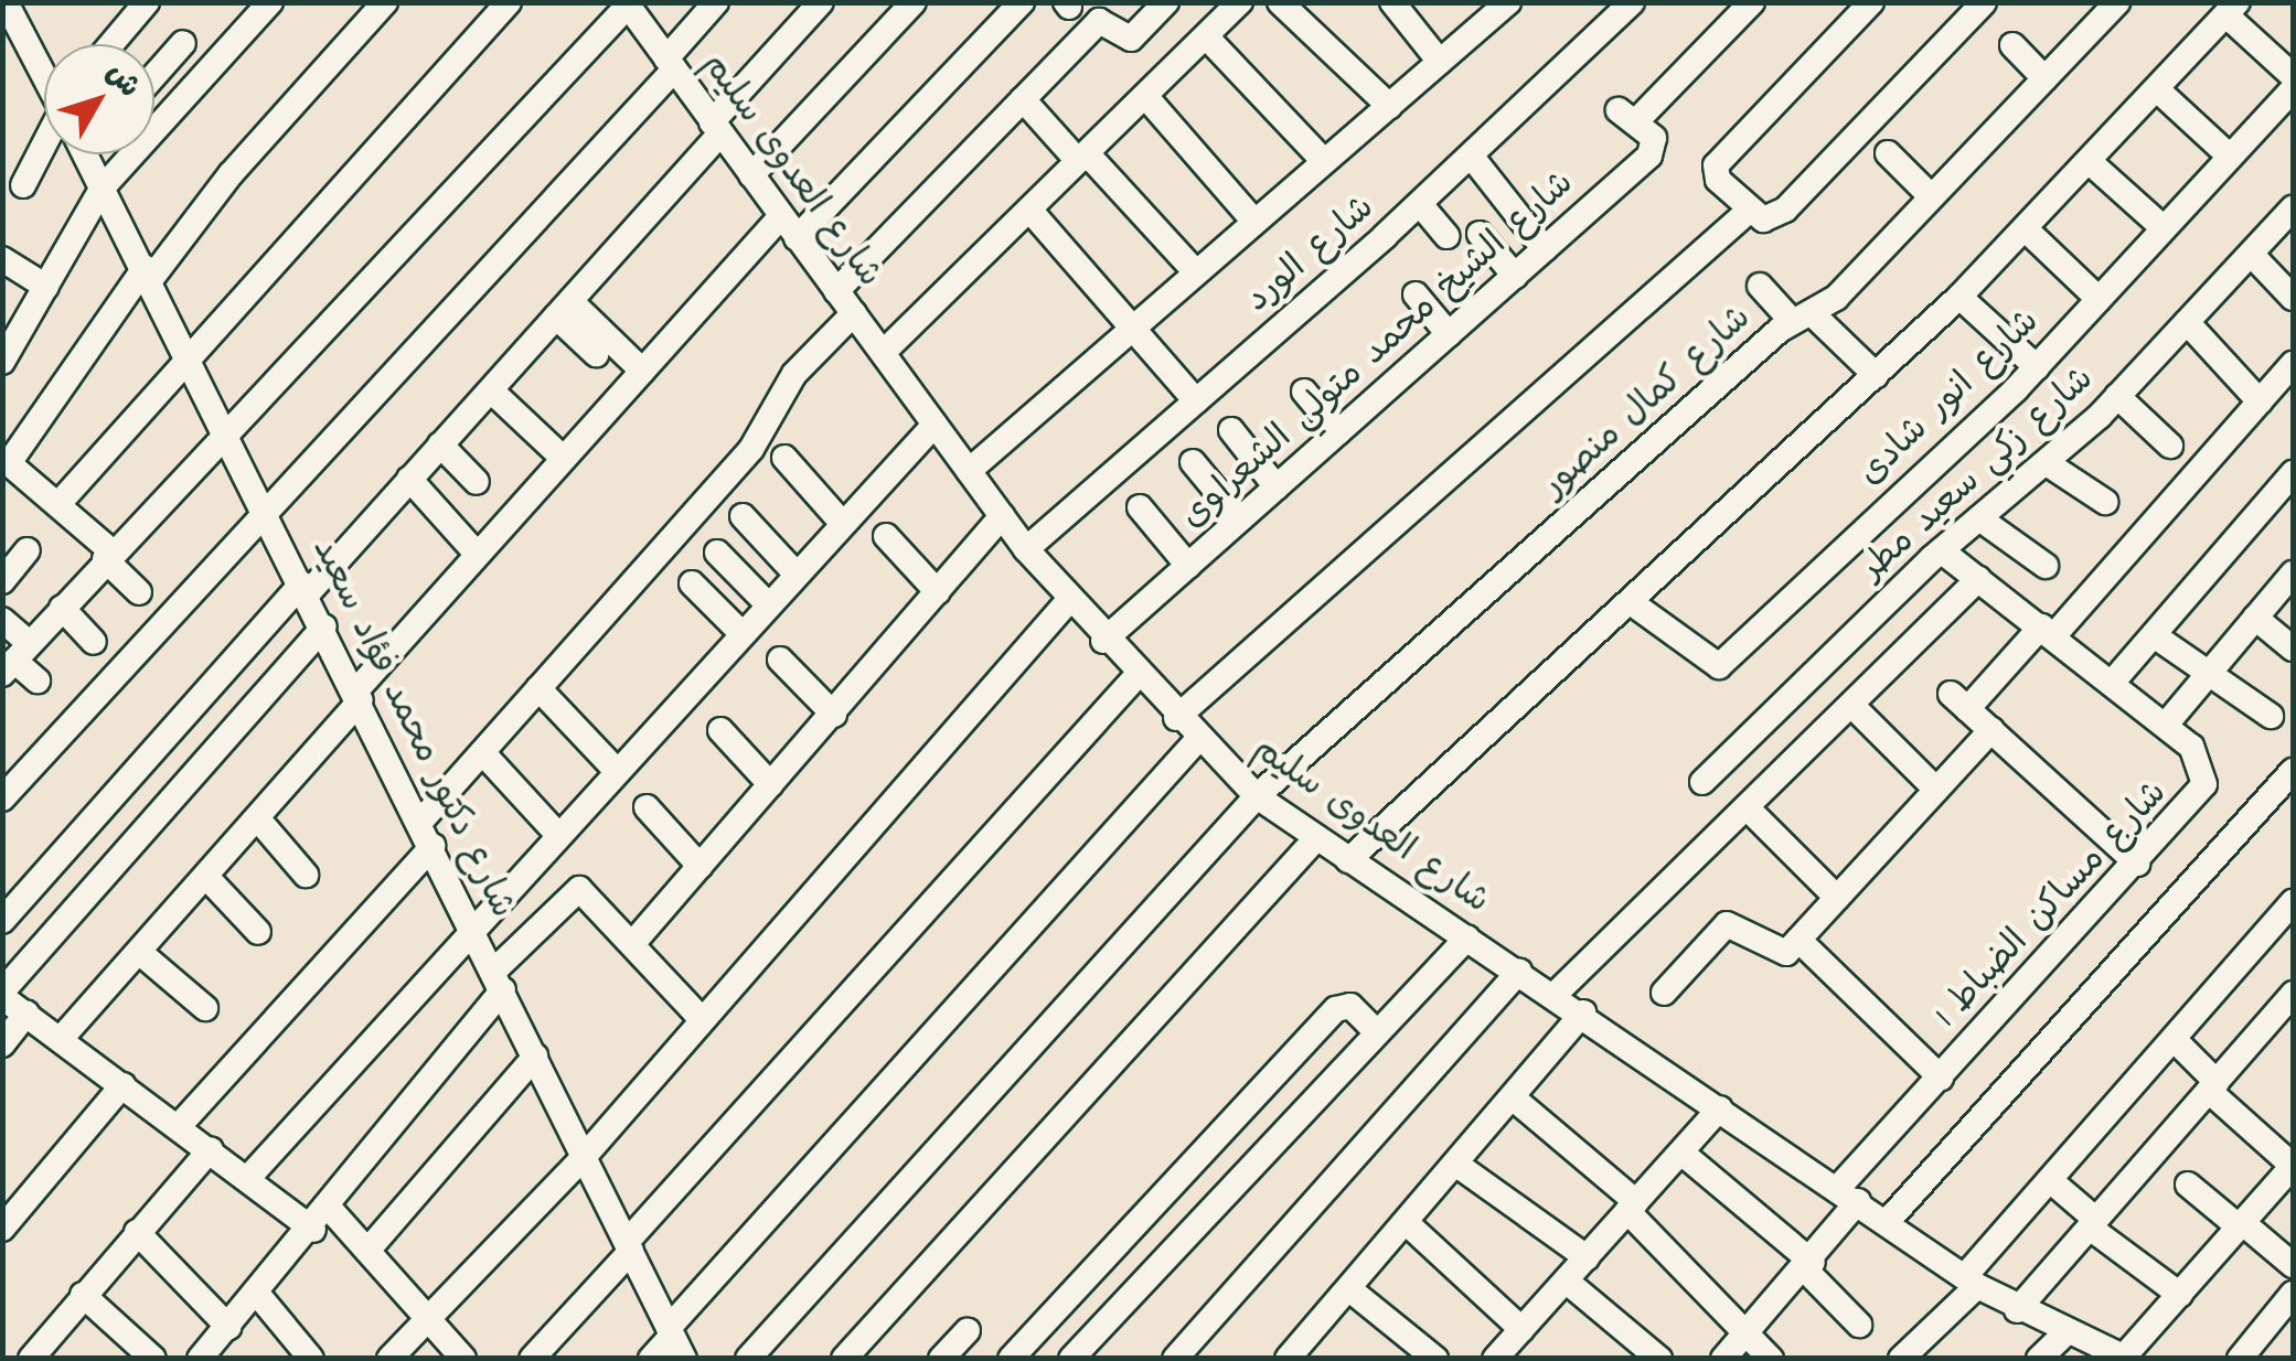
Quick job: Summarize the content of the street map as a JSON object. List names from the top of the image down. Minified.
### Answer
{"streets":{"street":["شارع العدوى سليم","شارع الورد","شارع الشيخ محمد متولي الشعراوى","شارع انور شادى","شارع كمال منصور","شارع زكي سعيد مطر","شارع دكتور محمد فؤاد سعيد","شارع مساكن الضباط 1"]},"crossings":[["شارع العدوى سليم","شارع الورد"],["شارع العدوى سليم","شارع الشيخ محمد متولي الشعراوى"],["شارع العدوى سليم","شارع كمال منصور"],["شارع العدوى سليم","شارع مساكن الضباط 1"],["شارع زكي سعيد مطر","شارع مساكن الضباط 1"]],"north":"top right"}
